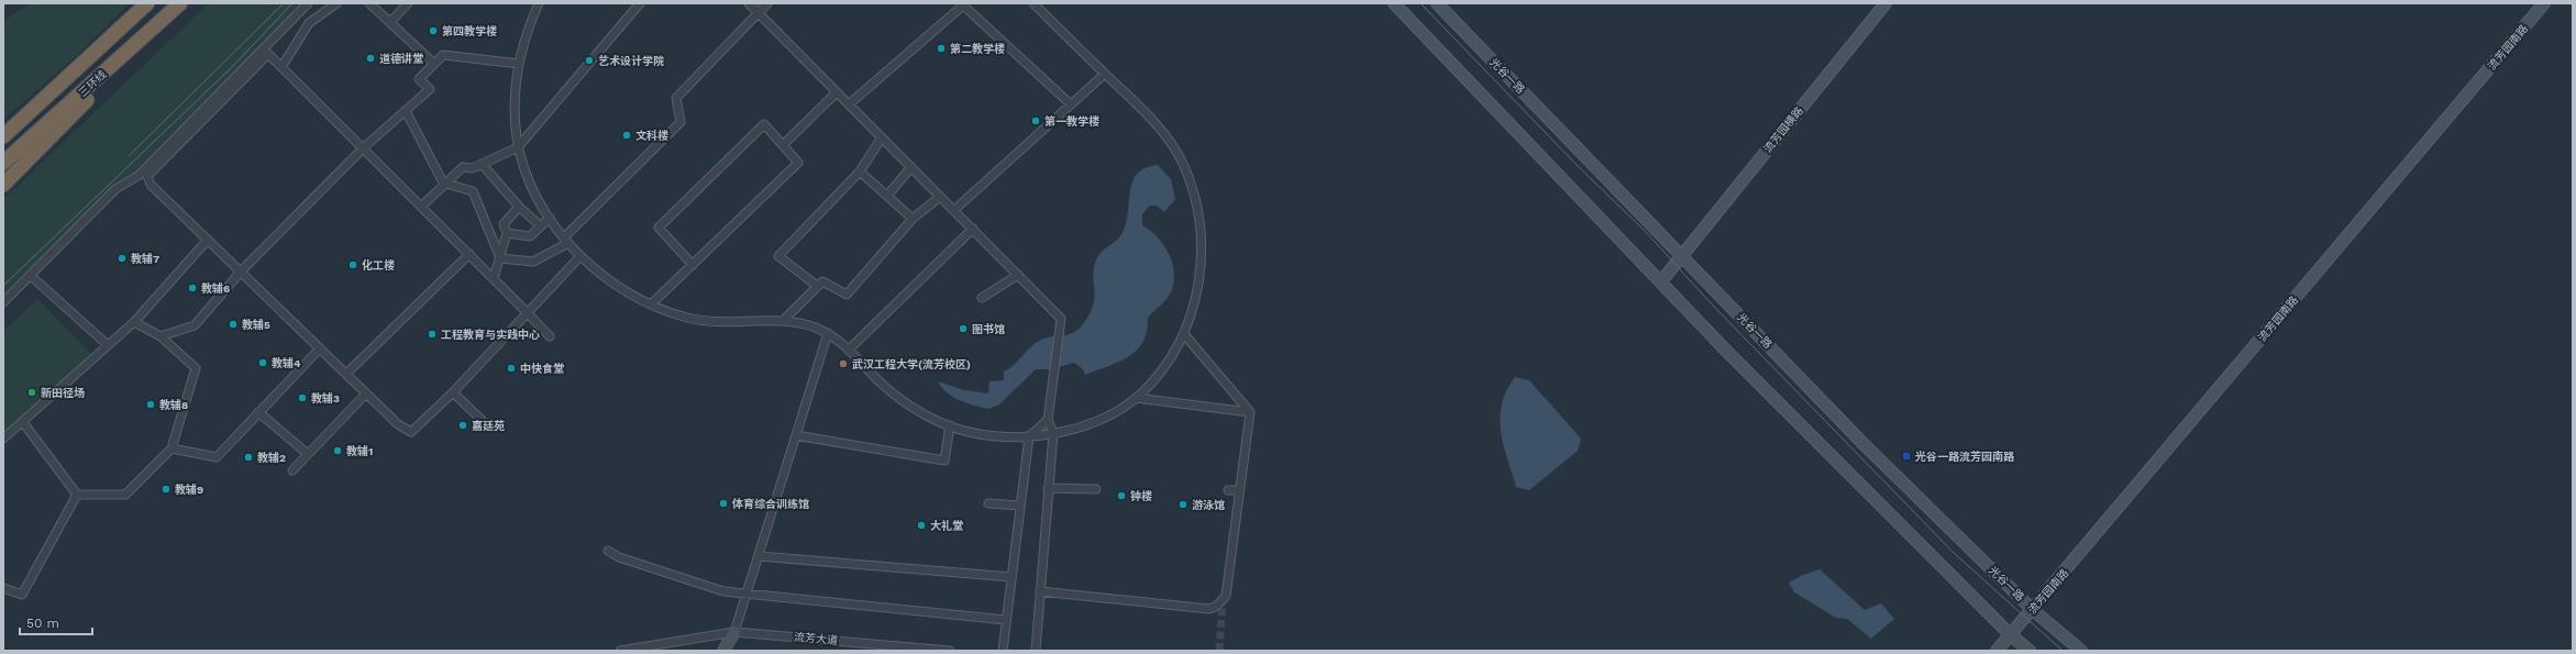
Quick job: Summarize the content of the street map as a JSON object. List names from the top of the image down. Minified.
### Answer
{"streets":{"highway":["三环线"],"main road":["流芳园南路","光谷一路","流芳园横路"],"street":["流芳大道"]},"crossings":[["流芳园南路","光谷一路"],["光谷一路","流芳园横路"]],"places":{"other":["第四教学楼","第二教学楼","道德讲堂","艺术设计学院","第一教学楼","文科楼","教辅7","化工楼","教辅6","教辅5","图书馆","工程教育与实践中心","教辅4","武汉工程大学(流芳校区)","中快食堂","新田径场","教辅3","教辅8","嘉廷苑","教辅1","教辅2","教辅9","钟楼","体育综合训练馆","游泳馆","大礼堂"],"transit":["光谷一路流芳园南路"]},"scale_bar":"50 m"}
